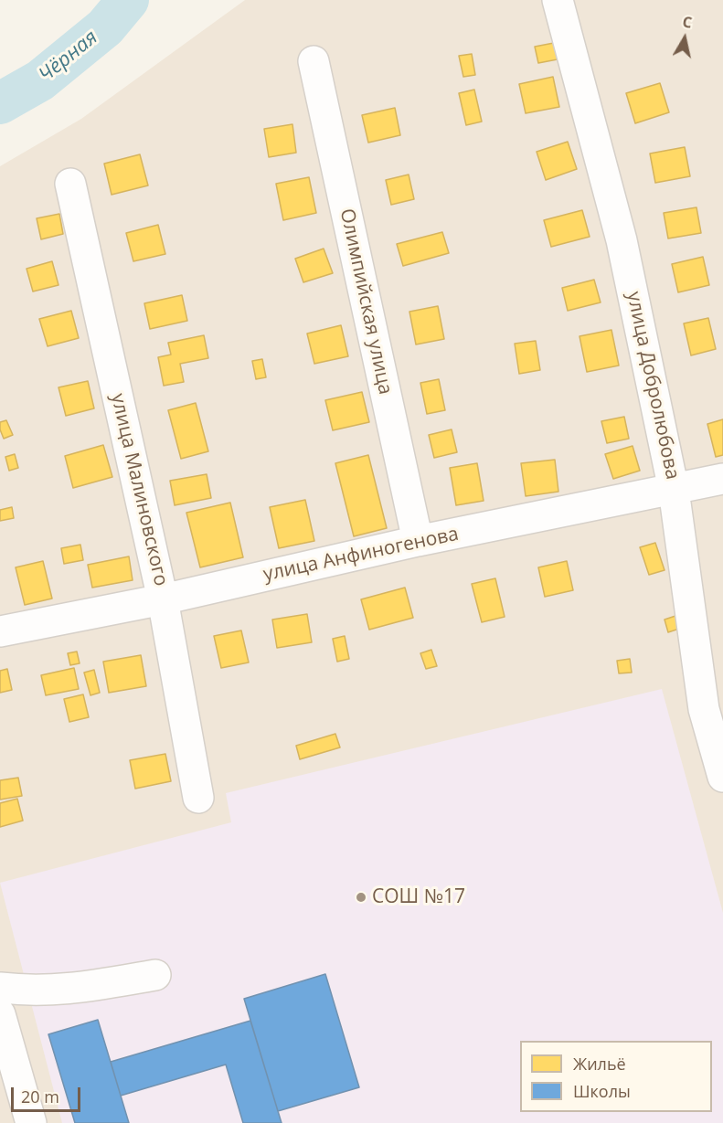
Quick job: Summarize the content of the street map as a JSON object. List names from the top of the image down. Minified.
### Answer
{"streets":{"street":["Олимпийская улица","улица Добролюбова","улица Малиновского","улица Анфиногенова"]},"crossings":[["Олимпийская улица","улица Анфиногенова"],["улица Добролюбова","улица Анфиногенова"],["улица Малиновского","улица Анфиногенова"]],"water":["Чёрная"],"places":["СОШ №17"],"legend":["Жильё","Школы"],"scale_bar":"20 m","north":"top"}
